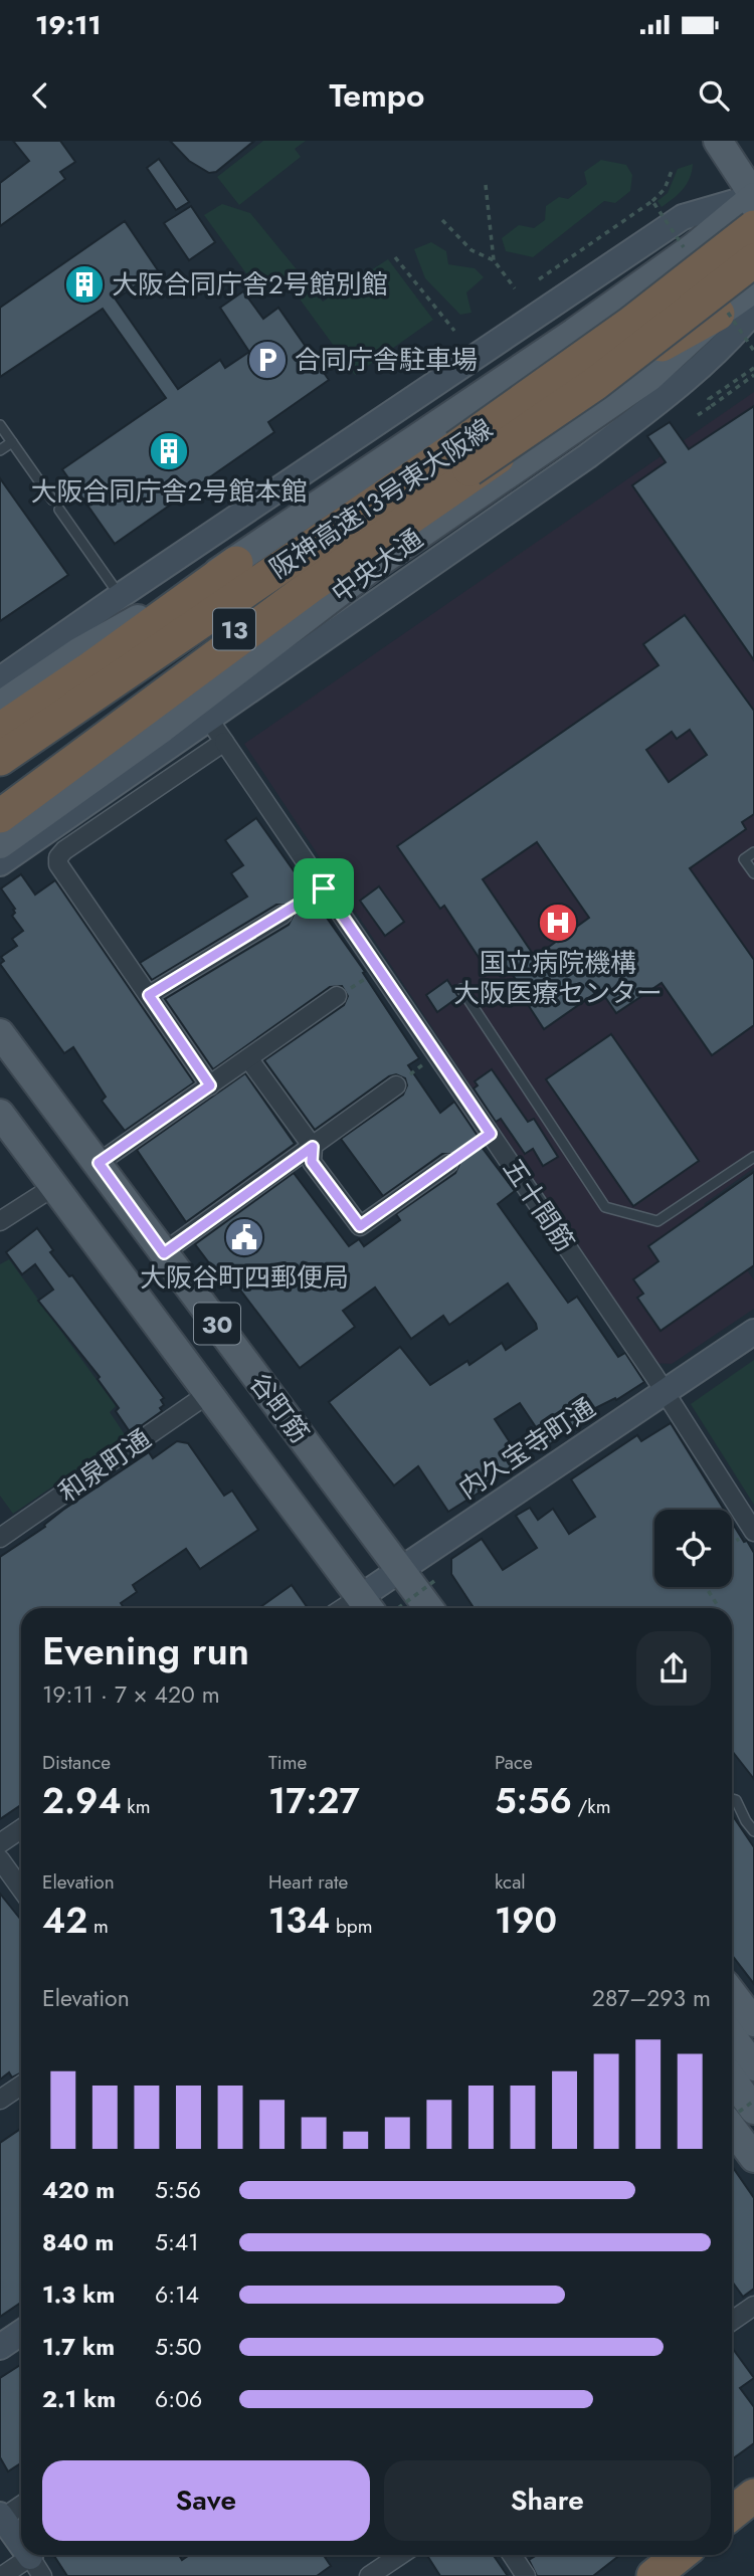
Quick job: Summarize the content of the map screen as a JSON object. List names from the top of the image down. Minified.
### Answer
{"streets":{"highway":["阪神高速13号東大阪線","13"],"main road":["中央大通","30","谷町筋"],"street":["五十間筋","内久宝寺町通","和泉町通"]},"crossings":[["中央大通","五十間筋"],["五十間筋","内久宝寺町通"],["谷町筋","内久宝寺町通"],["谷町筋","和泉町通"]],"places":{"building":["大阪合同庁舎2号館別館","大阪合同庁舎2号館本館"],"parking":["合同庁舎駐車場"],"hospital":["国立病院機構 大阪医療センター"],"public building":["大阪谷町四郵便局"]},"page":{"status":"19:11","header":"Tempo","heading":["Evening run","19:11 · 7 × 420 m"],"stats":[["Distance","2.94 km"],["Time","17:27"],["Pace","5:56 /km"],["Elevation","42 m"],["Heart rate","134 bpm"],["kcal","190"]],"chart":["Elevation","287–293 m"],"list":[{"name":"420 m","note":"5:56"},{"name":"840 m","note":"5:41"},{"name":"1.3 km","note":"6:14"},{"name":"1.7 km","note":"5:50"},{"name":"2.1 km","note":"6:06"}],"buttons":["Save","Share"]}}
